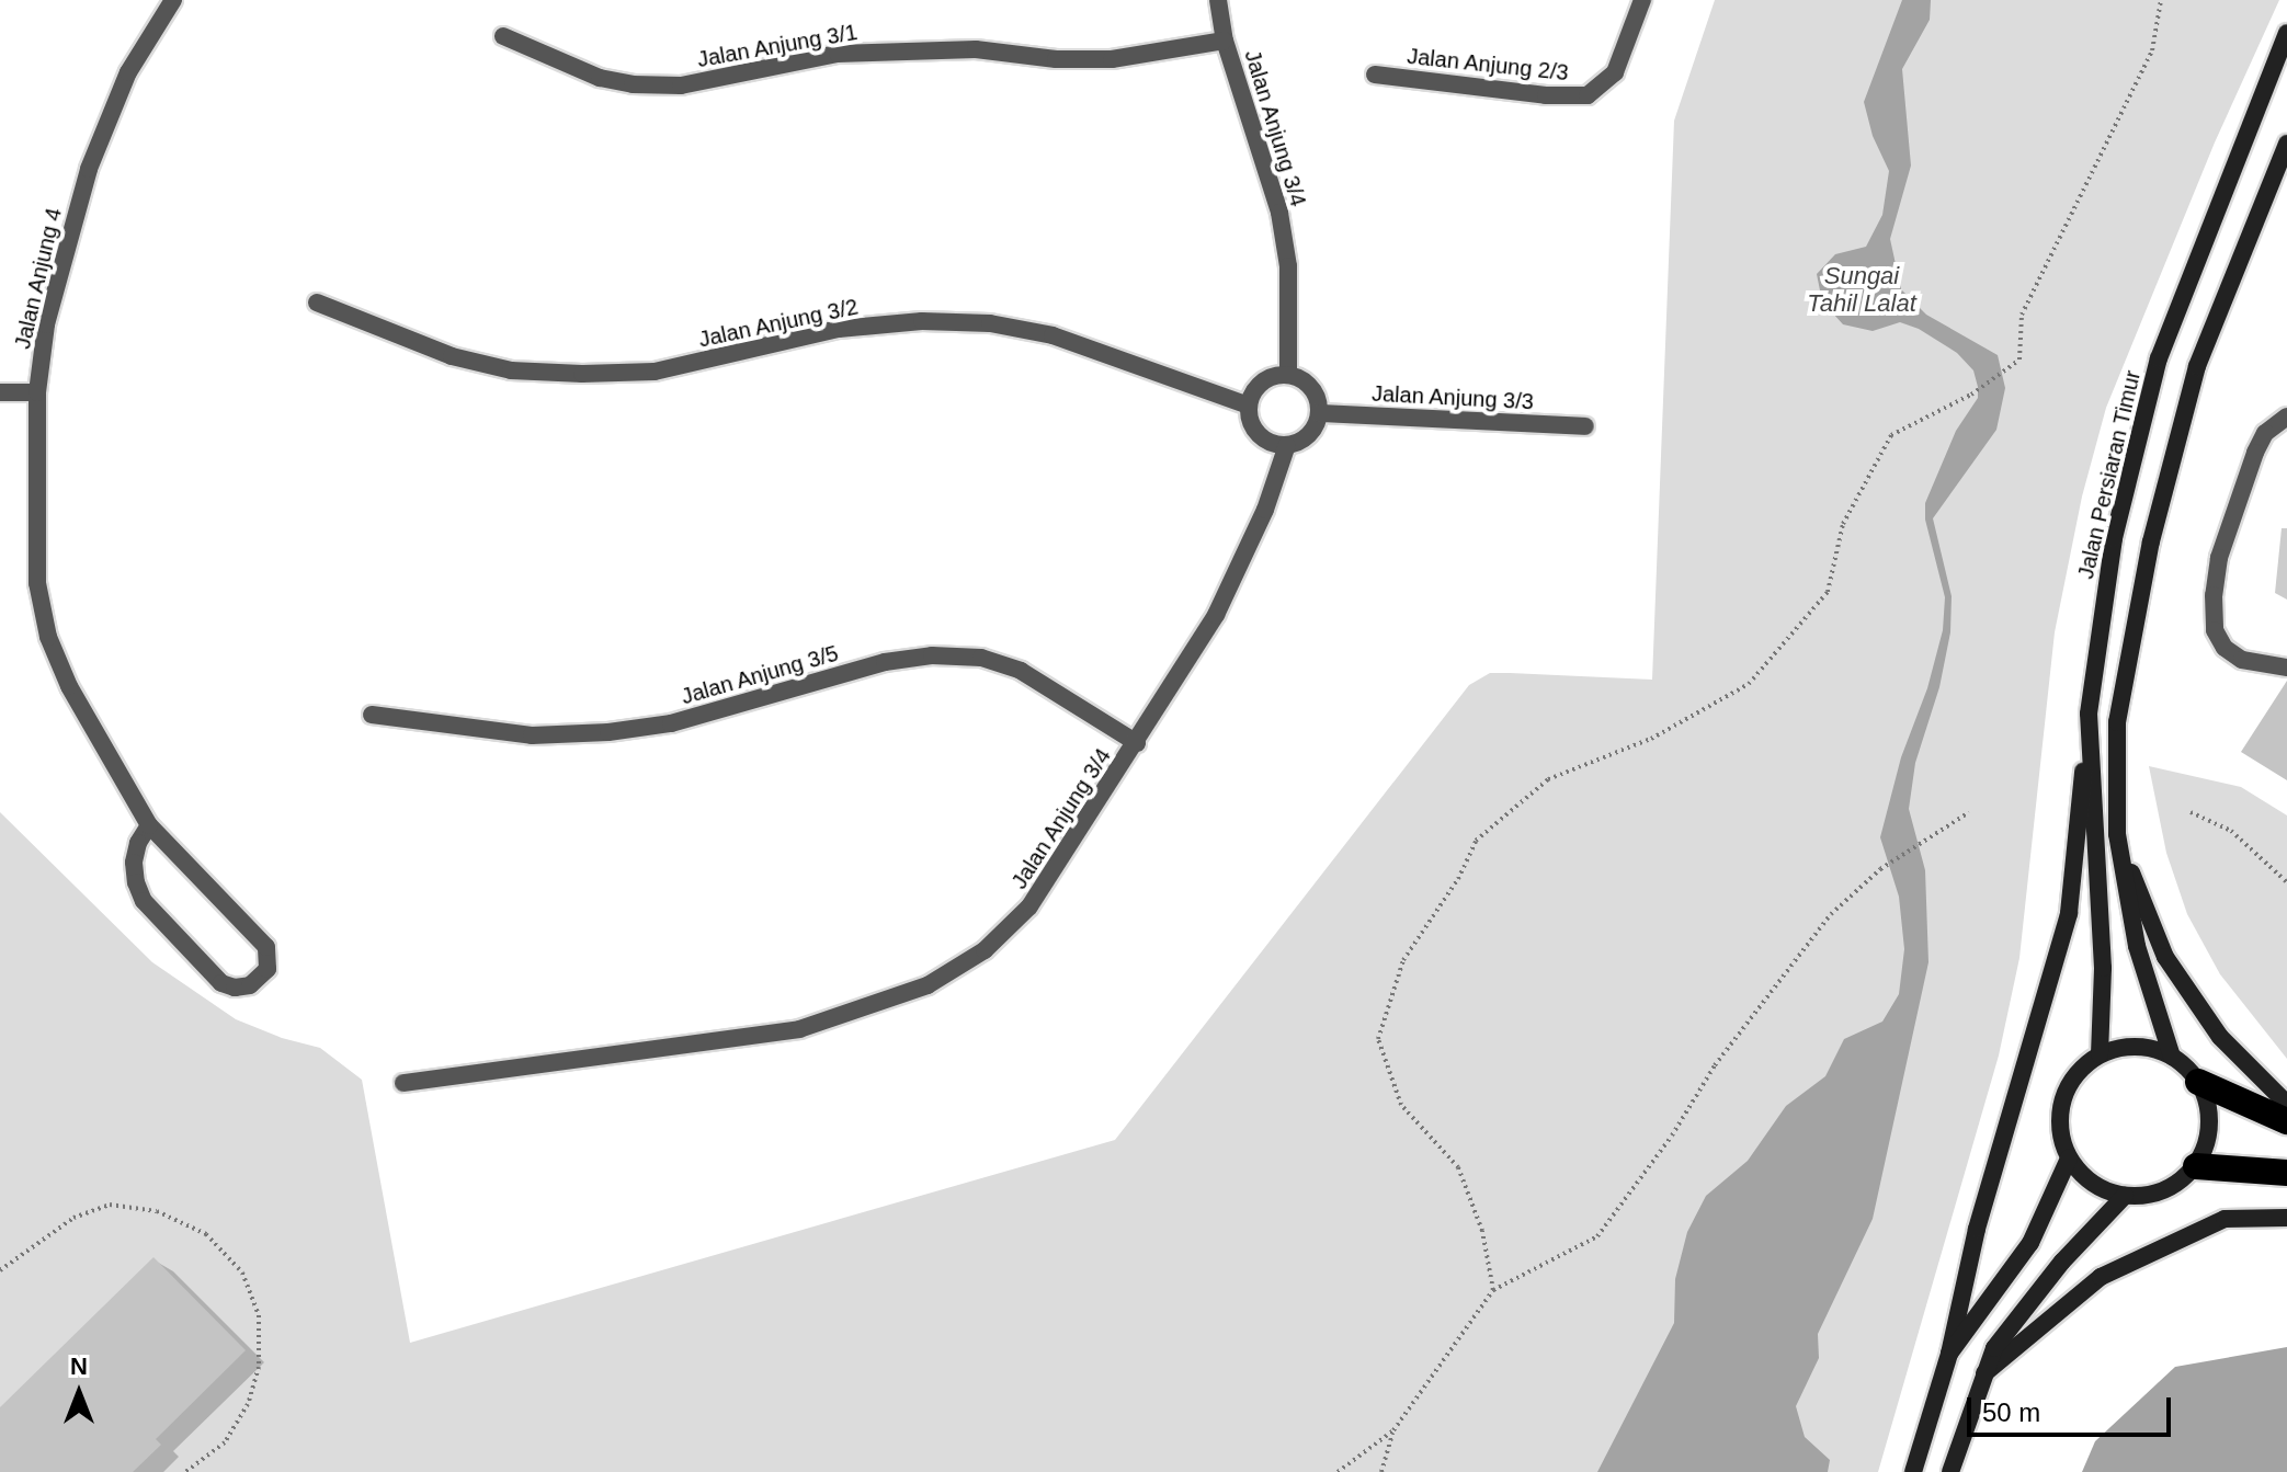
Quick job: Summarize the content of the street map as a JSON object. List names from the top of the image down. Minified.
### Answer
{"streets":{"street":["Jalan Anjung 3/1","Jalan Anjung 2/3","Jalan Anjung 3/4","Jalan Anjung 4","Jalan Anjung 3/2","Jalan Anjung 3/3","Jalan Persiaran Timur","Jalan Anjung 3/5"]},"crossings":[["Jalan Anjung 3/1","Jalan Anjung 3/4"],["Jalan Anjung 3/4","Jalan Anjung 3/2"],["Jalan Anjung 3/4","Jalan Anjung 3/3"],["Jalan Anjung 3/4","Jalan Anjung 3/5"],["Jalan Anjung 3/2","Jalan Anjung 3/3"]],"water":["Sungai Tahil Lalat"],"scale_bar":"50 m","north":"top"}
